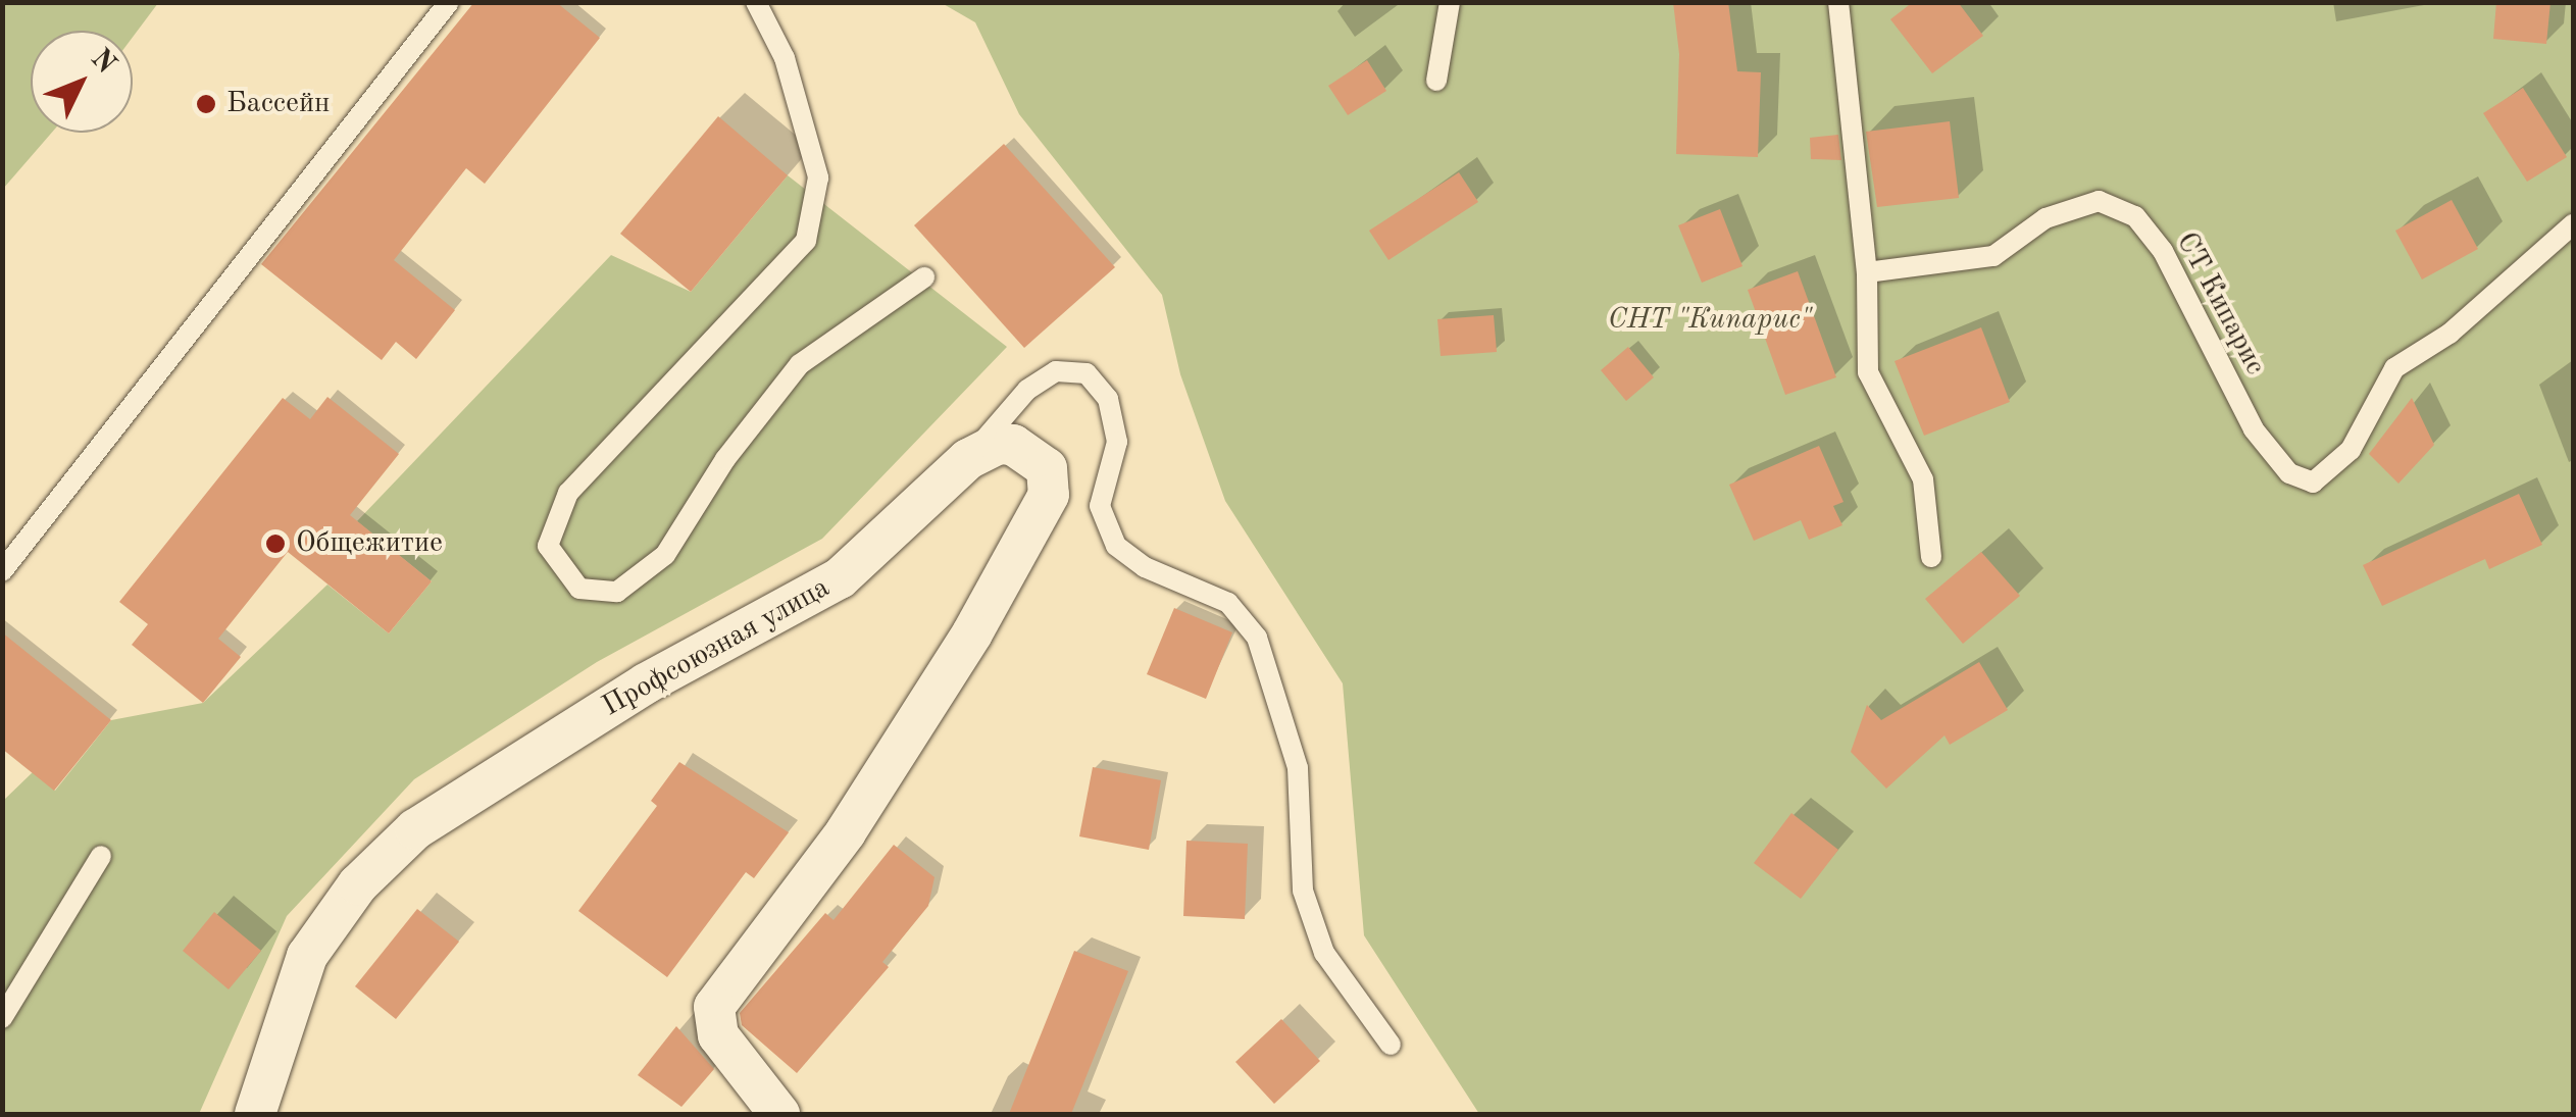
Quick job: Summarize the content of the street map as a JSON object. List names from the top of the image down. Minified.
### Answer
{"streets":{"street":["Профсоюзная улица"],"lane":["СТ Кипарис"]},"parks":["СНТ \"Кипарис\""],"places":["Бассейн","Общежитие"],"north":"top right"}
